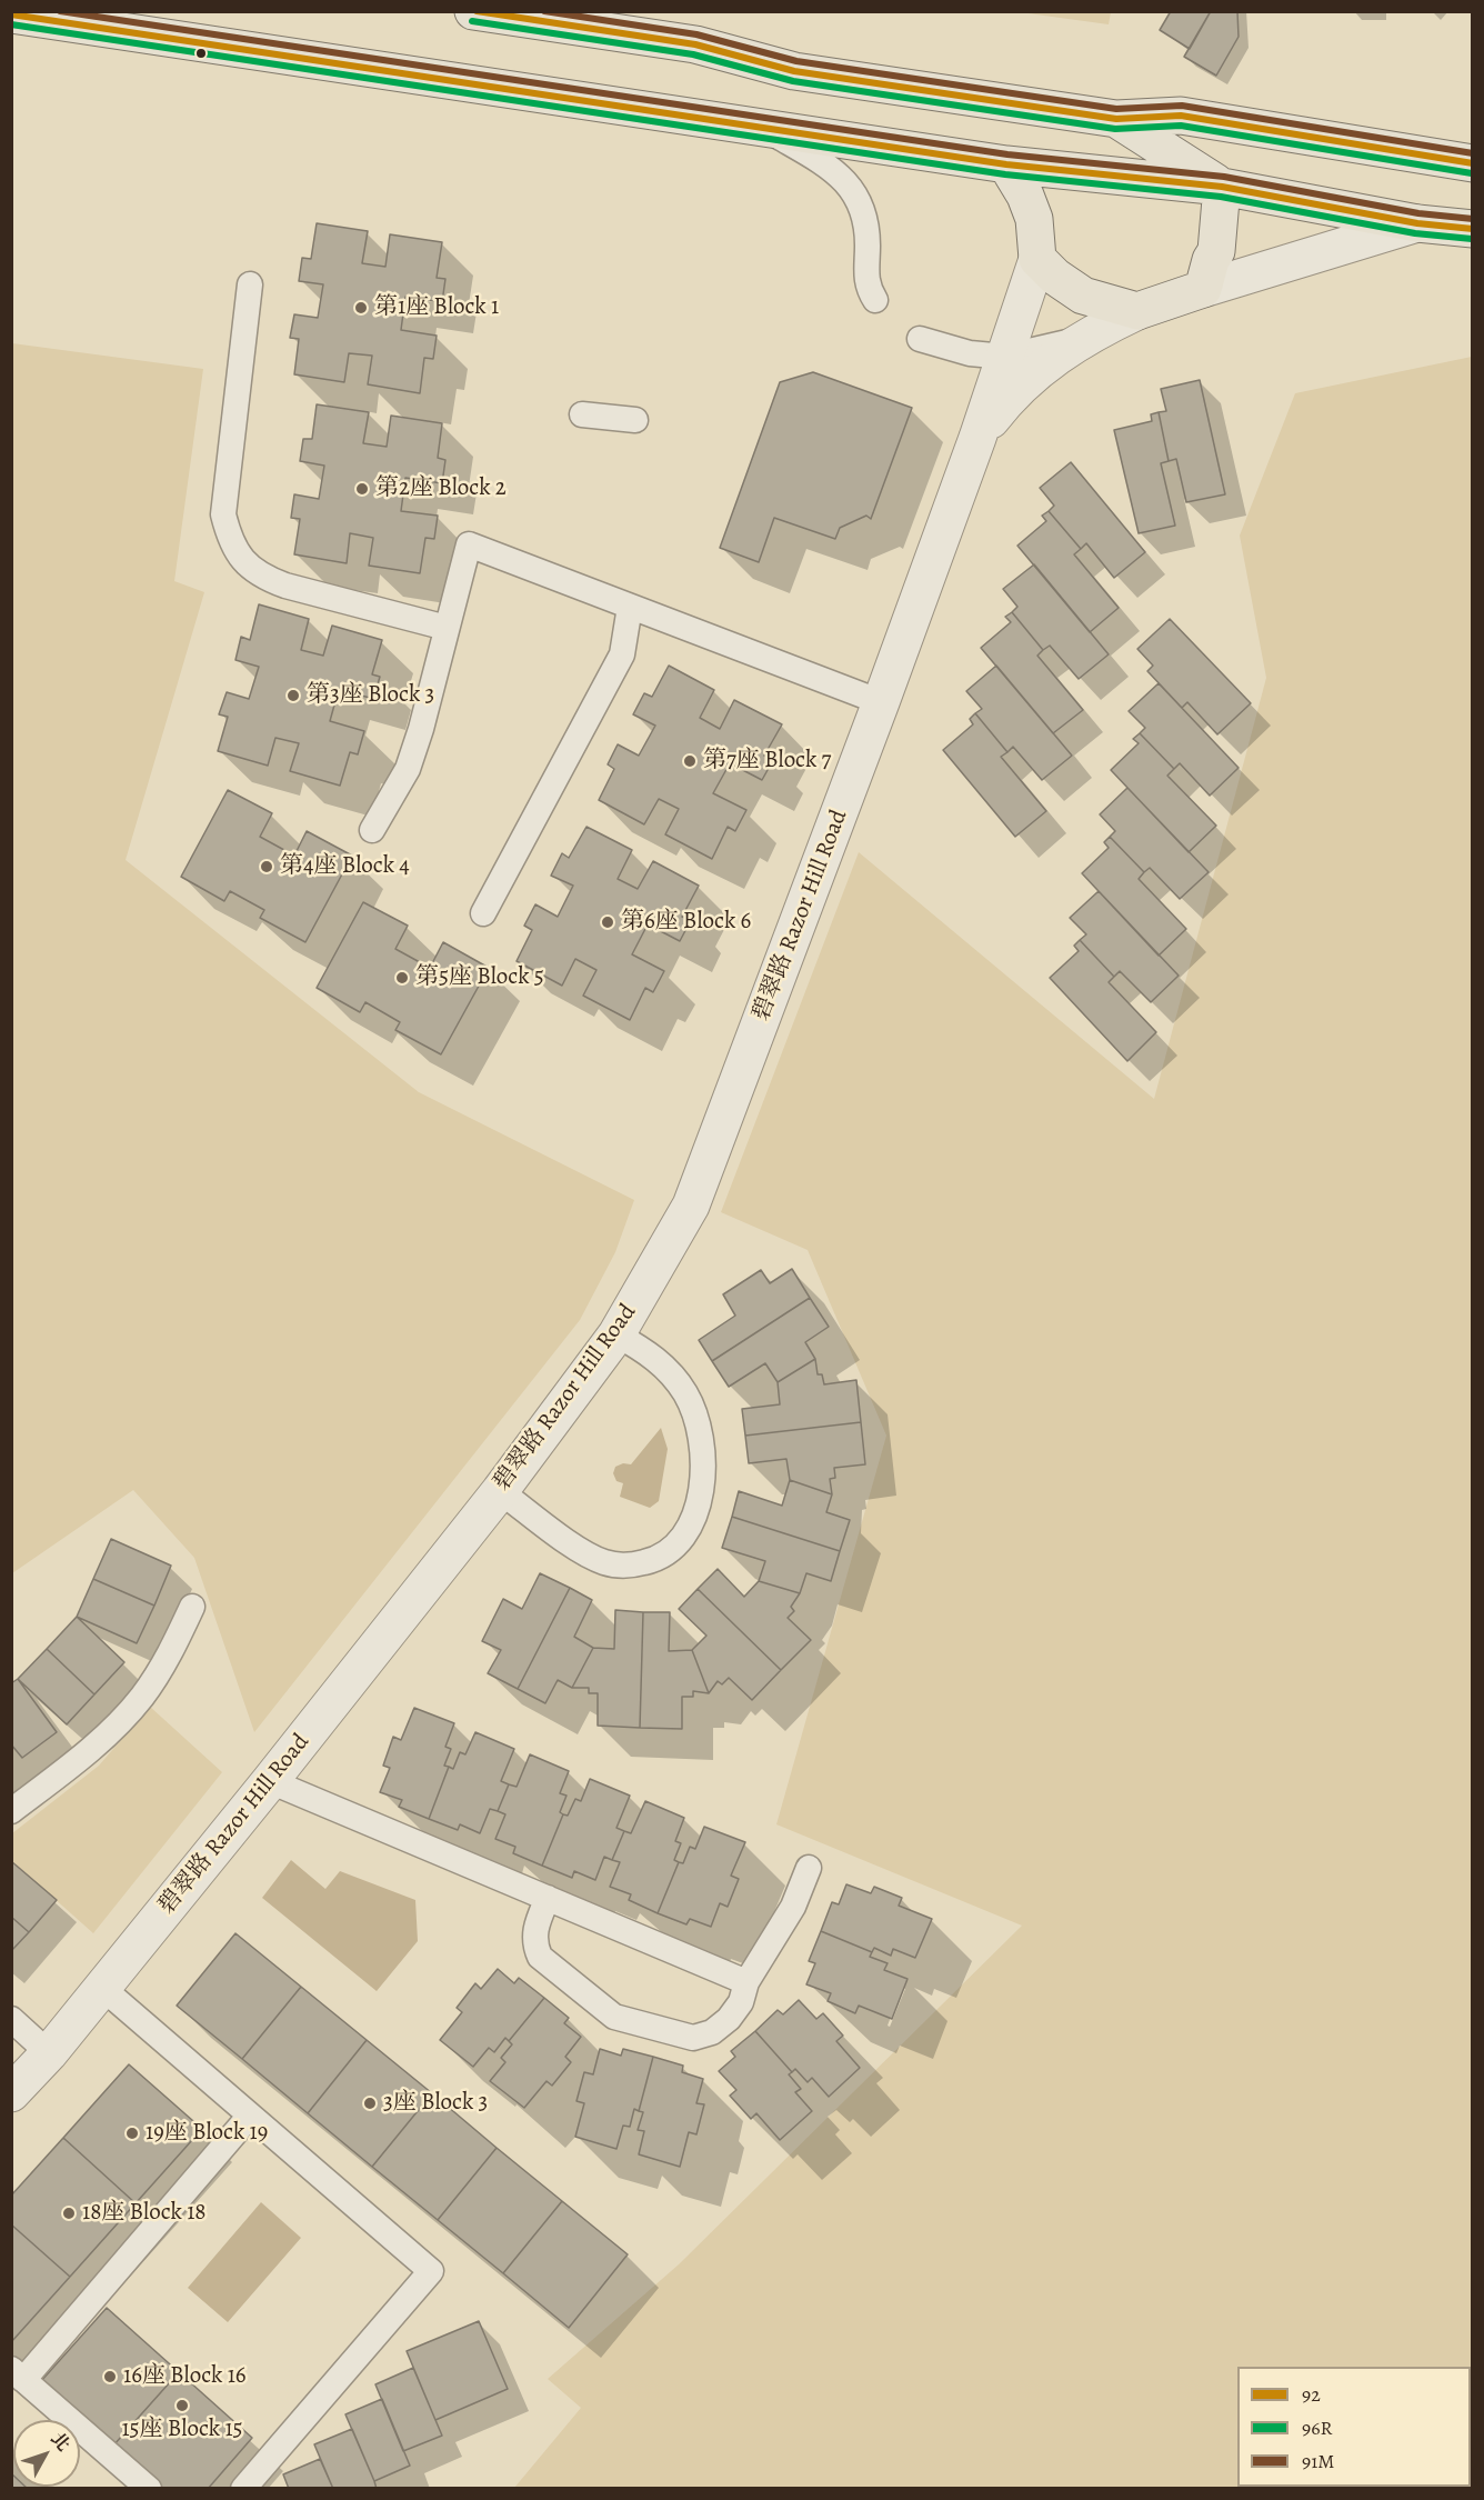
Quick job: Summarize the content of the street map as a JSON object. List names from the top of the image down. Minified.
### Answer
{"streets":{"street":["碧翠路 Razor Hill Road"]},"places":["第1座 Block 1","第2座 Block 2","第3座 Block 3","第7座 Block 7","第4座 Block 4","第6座 Block 6","第5座 Block 5","3座 Block 3","19座 Block 19","18座 Block 18","16座 Block 16","15座 Block 15"],"lines":["transit line 92","transit line 91M","transit line 96R"],"legend":["92","96R","91M"],"north":"top right"}
